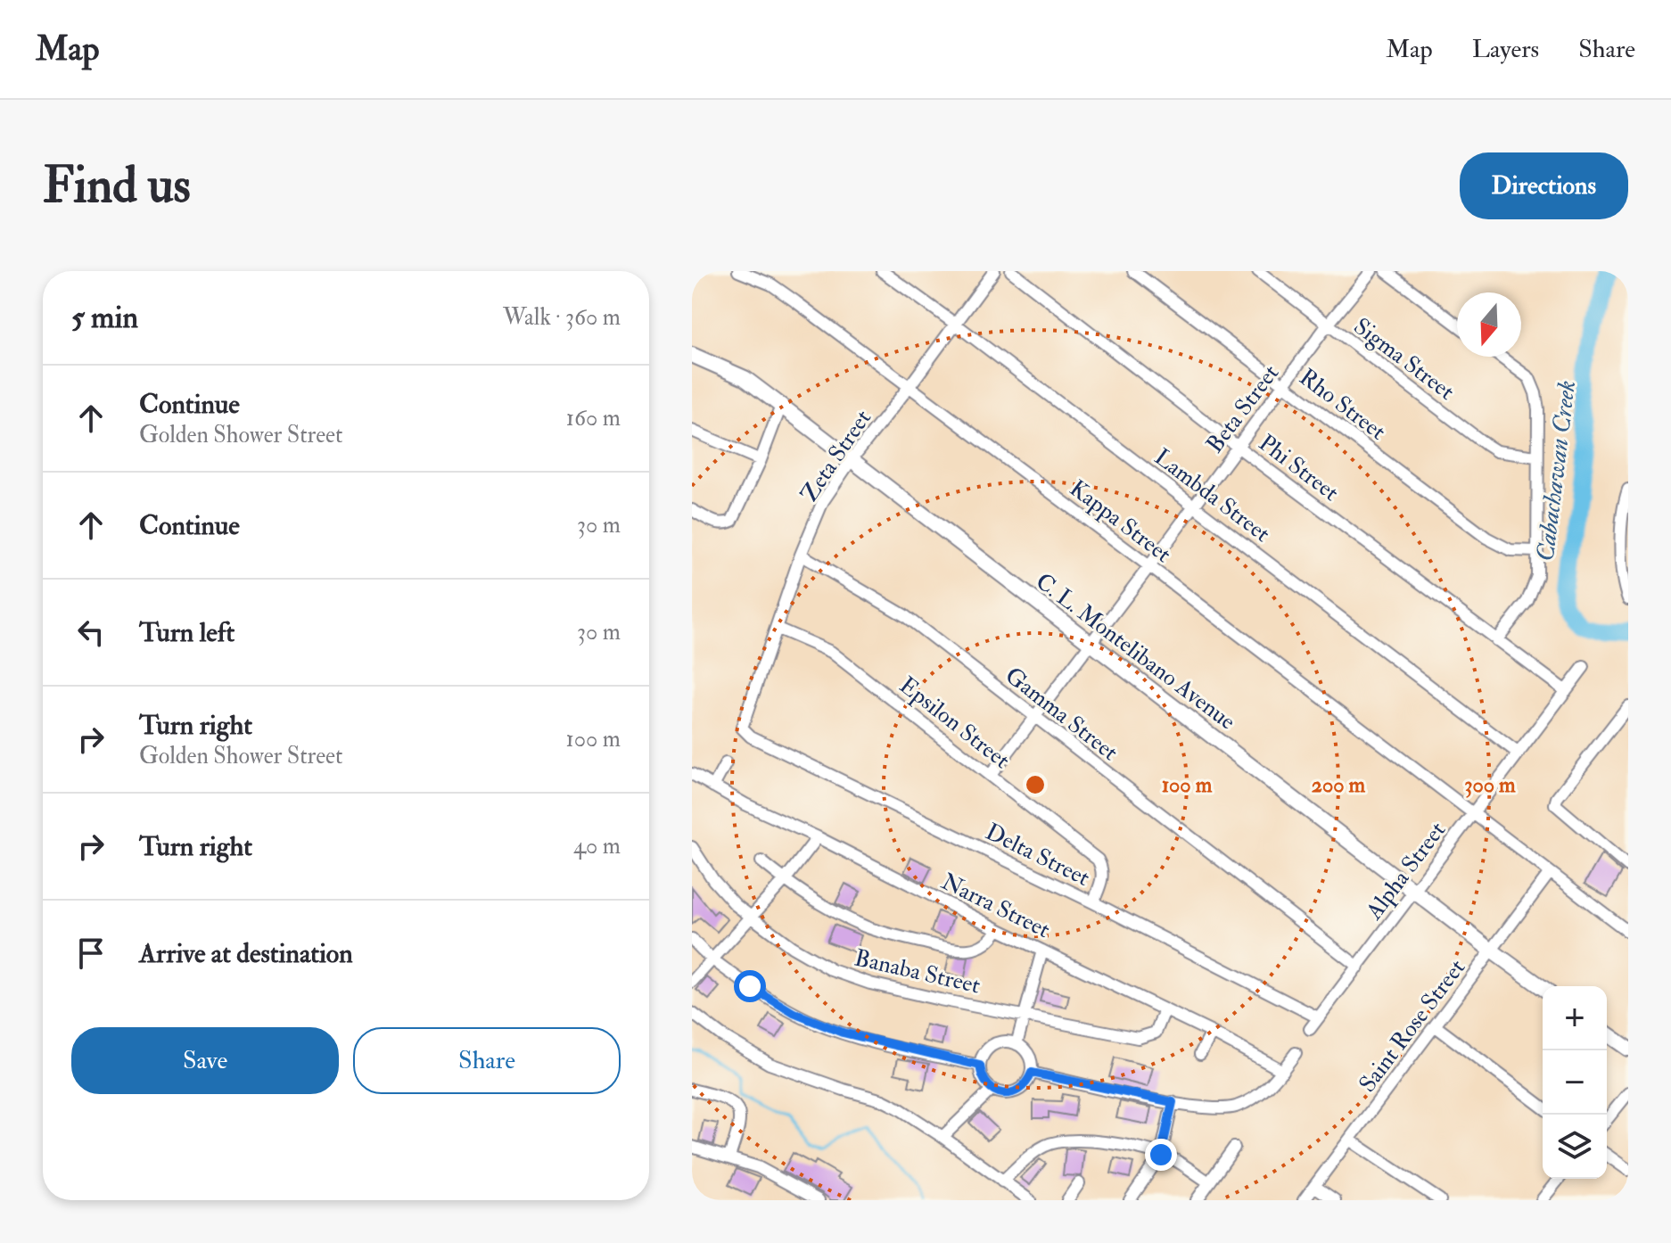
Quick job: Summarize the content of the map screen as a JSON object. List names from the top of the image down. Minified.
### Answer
{"streets":{"street":["Sigma Street","Rho Street","Beta Street","Zeta Street","Phi Street","Lambda Street","Kappa Street","C. L. Montelibano Avenue","Gamma Street","Epsilon Street","Delta Street","Alpha Street","Narra Street","Banaba Street","Saint Rose Street"]},"crossings":[["Sigma Street","Beta Street"],["Rho Street","Beta Street"],["Beta Street","Phi Street"],["Beta Street","Lambda Street"],["Beta Street","Kappa Street"],["Beta Street","C. L. Montelibano Avenue"],["Beta Street","Gamma Street"],["Beta Street","Epsilon Street"],["Zeta Street","Lambda Street"],["Zeta Street","Kappa Street"],["Zeta Street","C. L. Montelibano Avenue"],["Zeta Street","Gamma Street"],["Zeta Street","Epsilon Street"],["Zeta Street","Delta Street"],["Phi Street","Alpha Street"],["Lambda Street","Alpha Street"],["Kappa Street","Alpha Street"],["Kappa Street","Saint Rose Street"],["C. L. Montelibano Avenue","Alpha Street"],["C. L. Montelibano Avenue","Saint Rose Street"],["Gamma Street","Alpha Street"],["Epsilon Street","Delta Street"],["Delta Street","Alpha Street"],["Narra Street","Banaba Street"]],"water":["Cabachawan Creek"],"north":"bottom","page":{"header":"Map","nav":["Map","Layers","Share"],"buttons":["Directions",["Save","Share"]],"title":"Find us","heading":["5 min","Walk · 360 m"],"list":[["Continue","Golden Shower Street","160 m"],["Continue","30 m"],["Turn left","30 m"],["Turn right","Golden Shower Street","100 m"],["Turn right","40 m"],"Arrive at destination"],"map_buttons":["+","−"]},"rings":["100 m","200 m","300 m"]}
